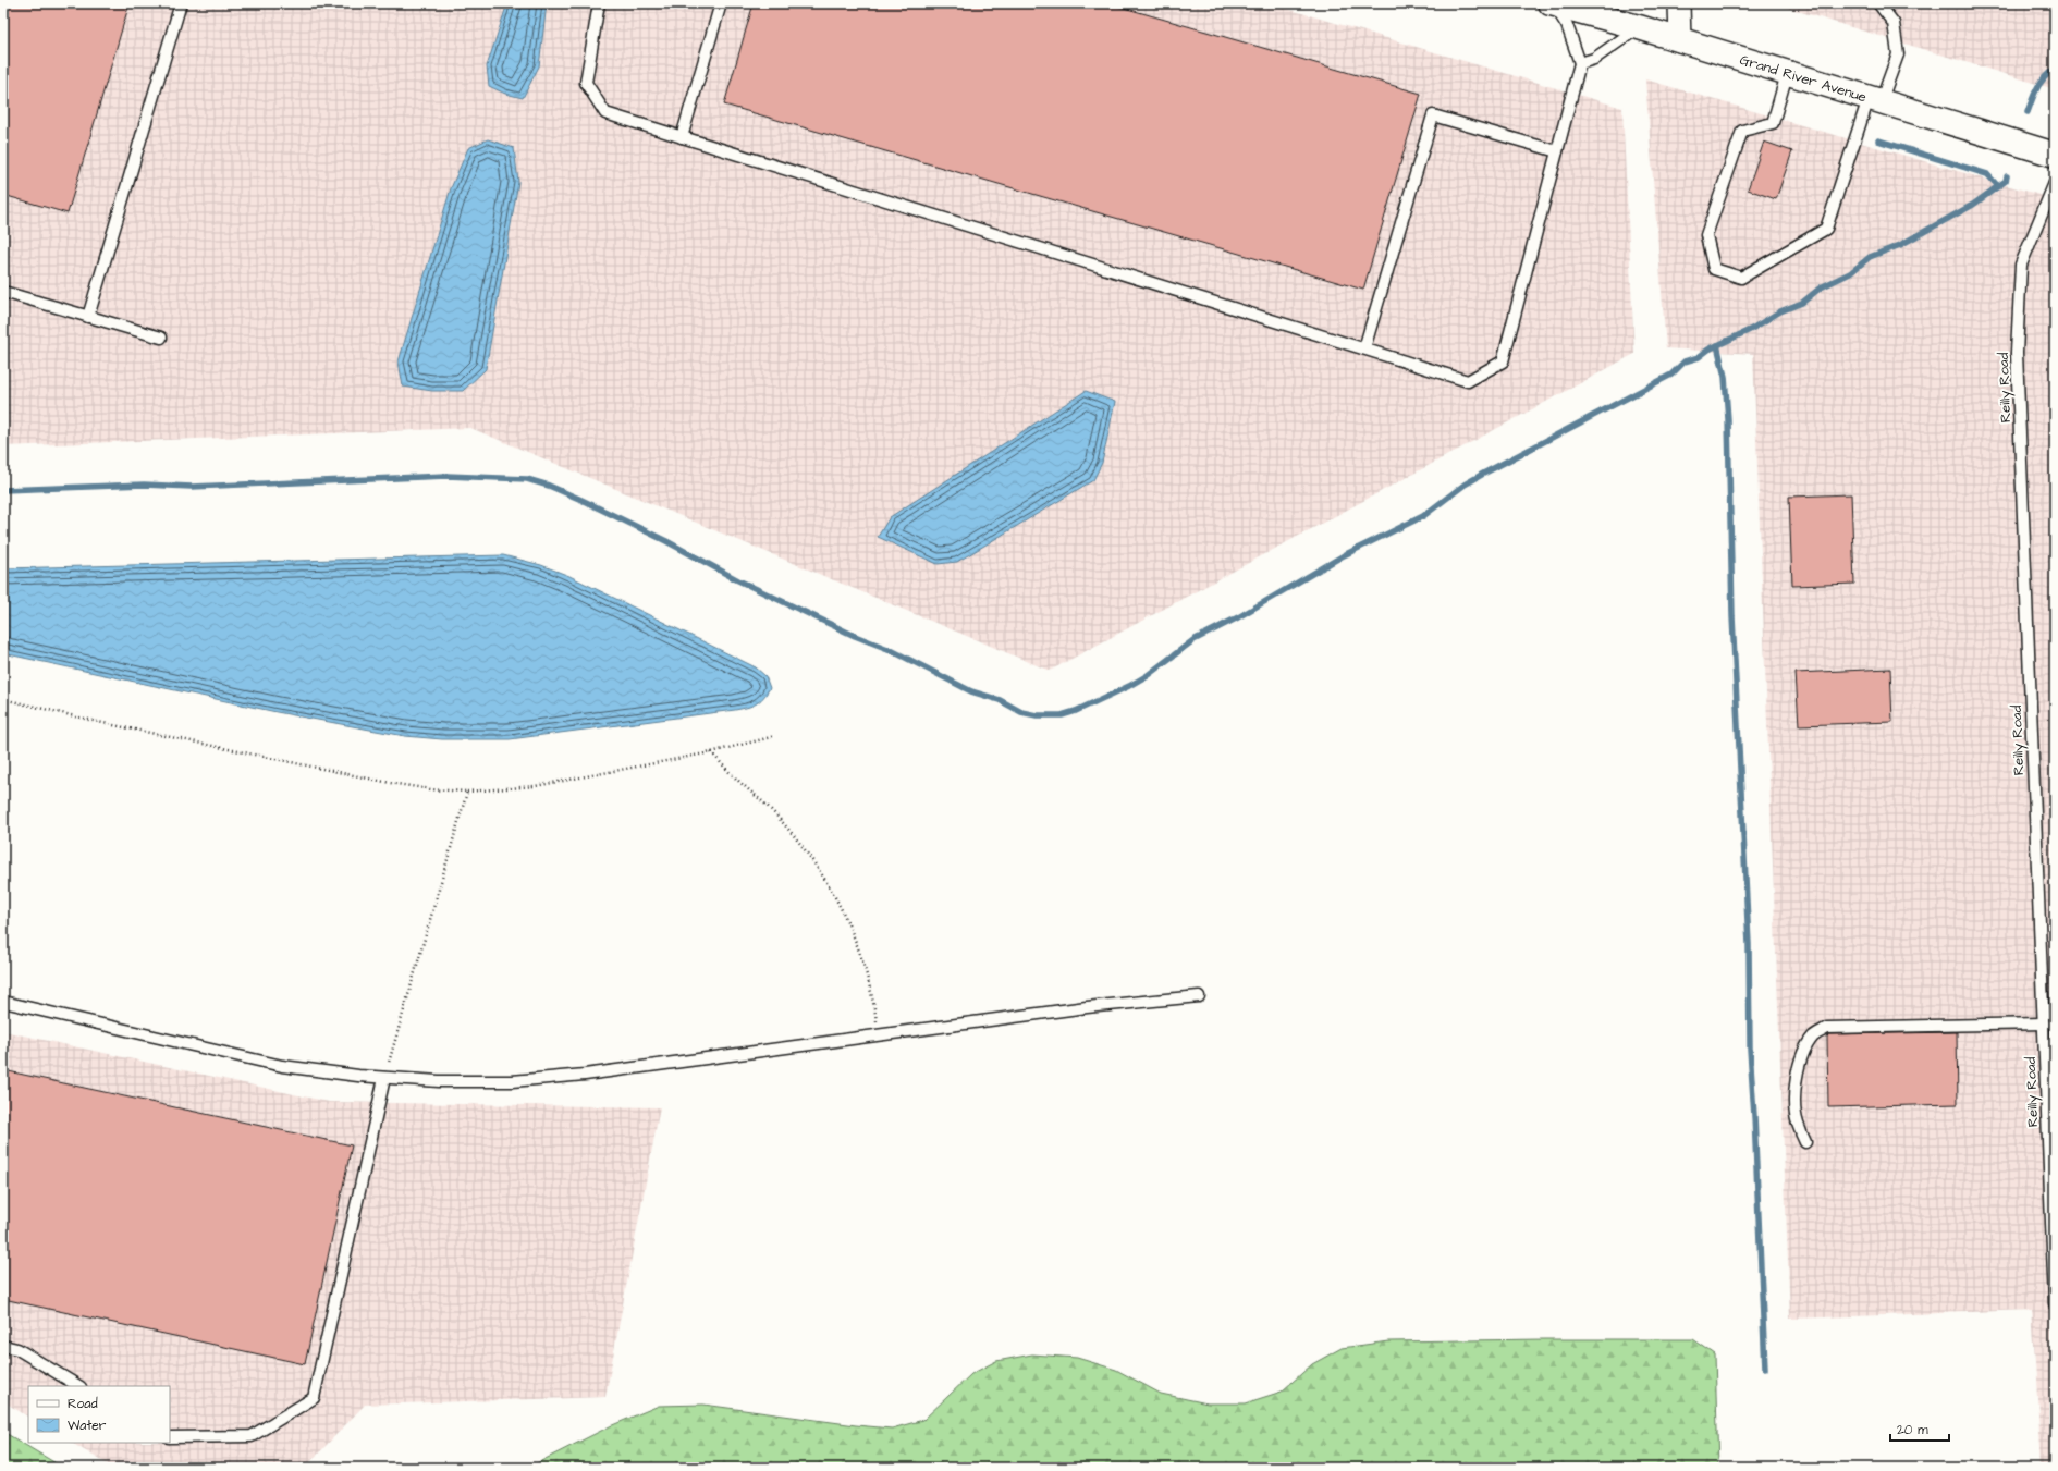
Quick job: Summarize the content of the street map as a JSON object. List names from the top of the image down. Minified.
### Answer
{"streets":{"main road":["Grand River Avenue"],"lane":["Reilly Road"]},"legend":["Road","Water"],"scale_bar":"20 m"}
